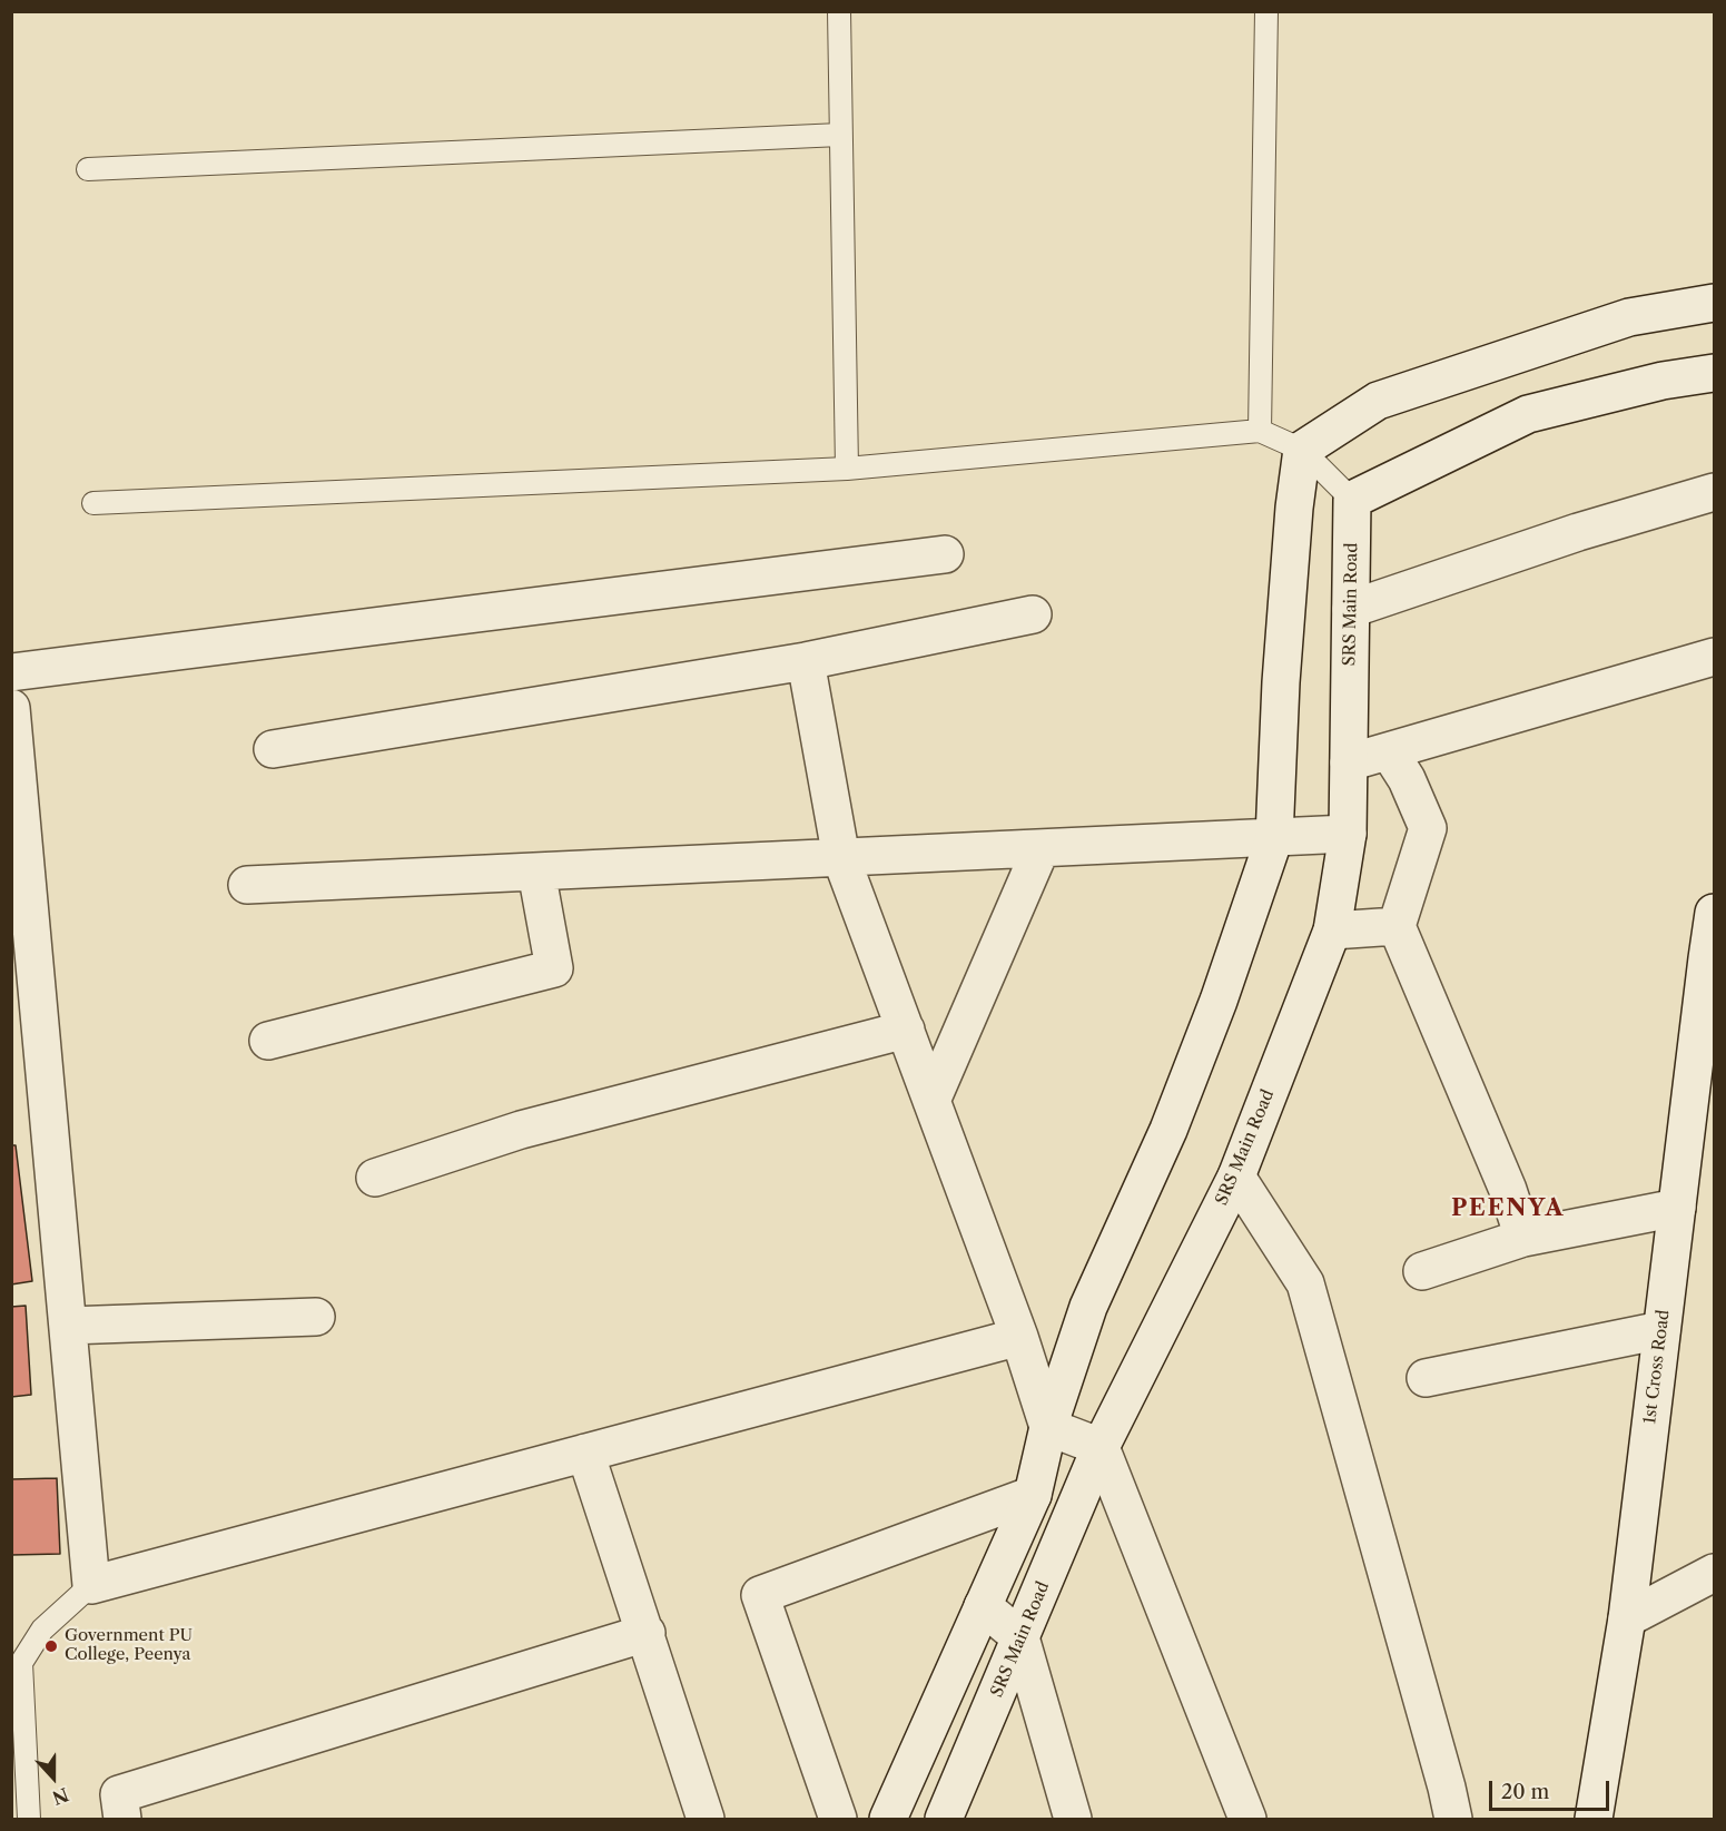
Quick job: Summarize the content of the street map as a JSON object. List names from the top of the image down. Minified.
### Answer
{"streets":{"street":["SRS Main Road","1st Cross Road"]},"districts":["PEENYA"],"places":["Government PU College, Peenya"],"scale_bar":"20 m","north":"bottom"}
